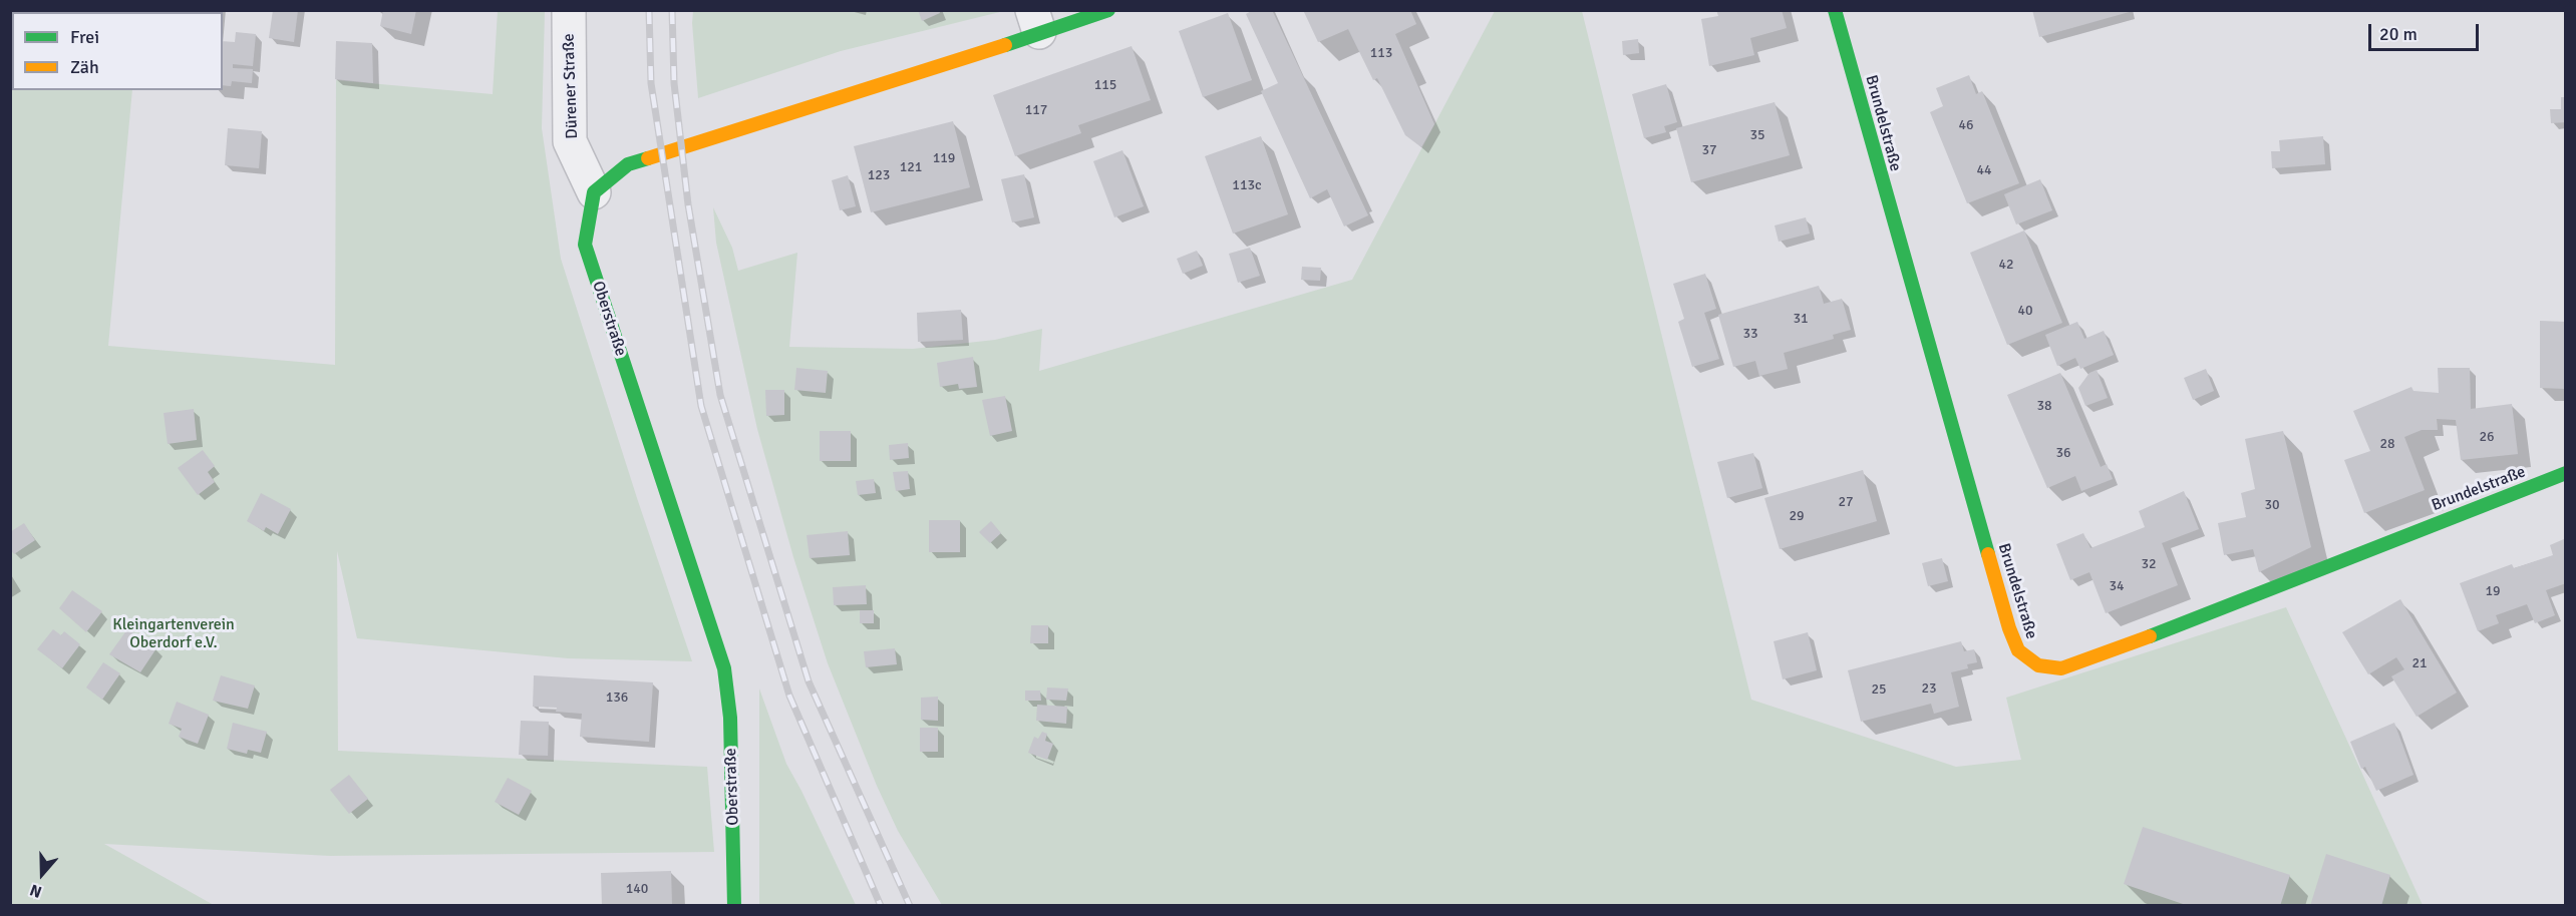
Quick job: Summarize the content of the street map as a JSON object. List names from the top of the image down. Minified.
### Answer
{"streets":{"street":["Dürener Straße","Brundelstraße","Oberstraße"]},"crossings":[["Dürener Straße","Oberstraße"]],"parks":["Kleingartenverein Oberdorf e.V."],"house_numbers":["113","115","117","46","35","37","119","121","44","123","113c","42","40","31","33","38","26","28","36","27","30","29","32","34","19","21","23","25","136","140"],"legend":["Frei","Zäh"],"scale_bar":"20 m","north":"bottom"}
